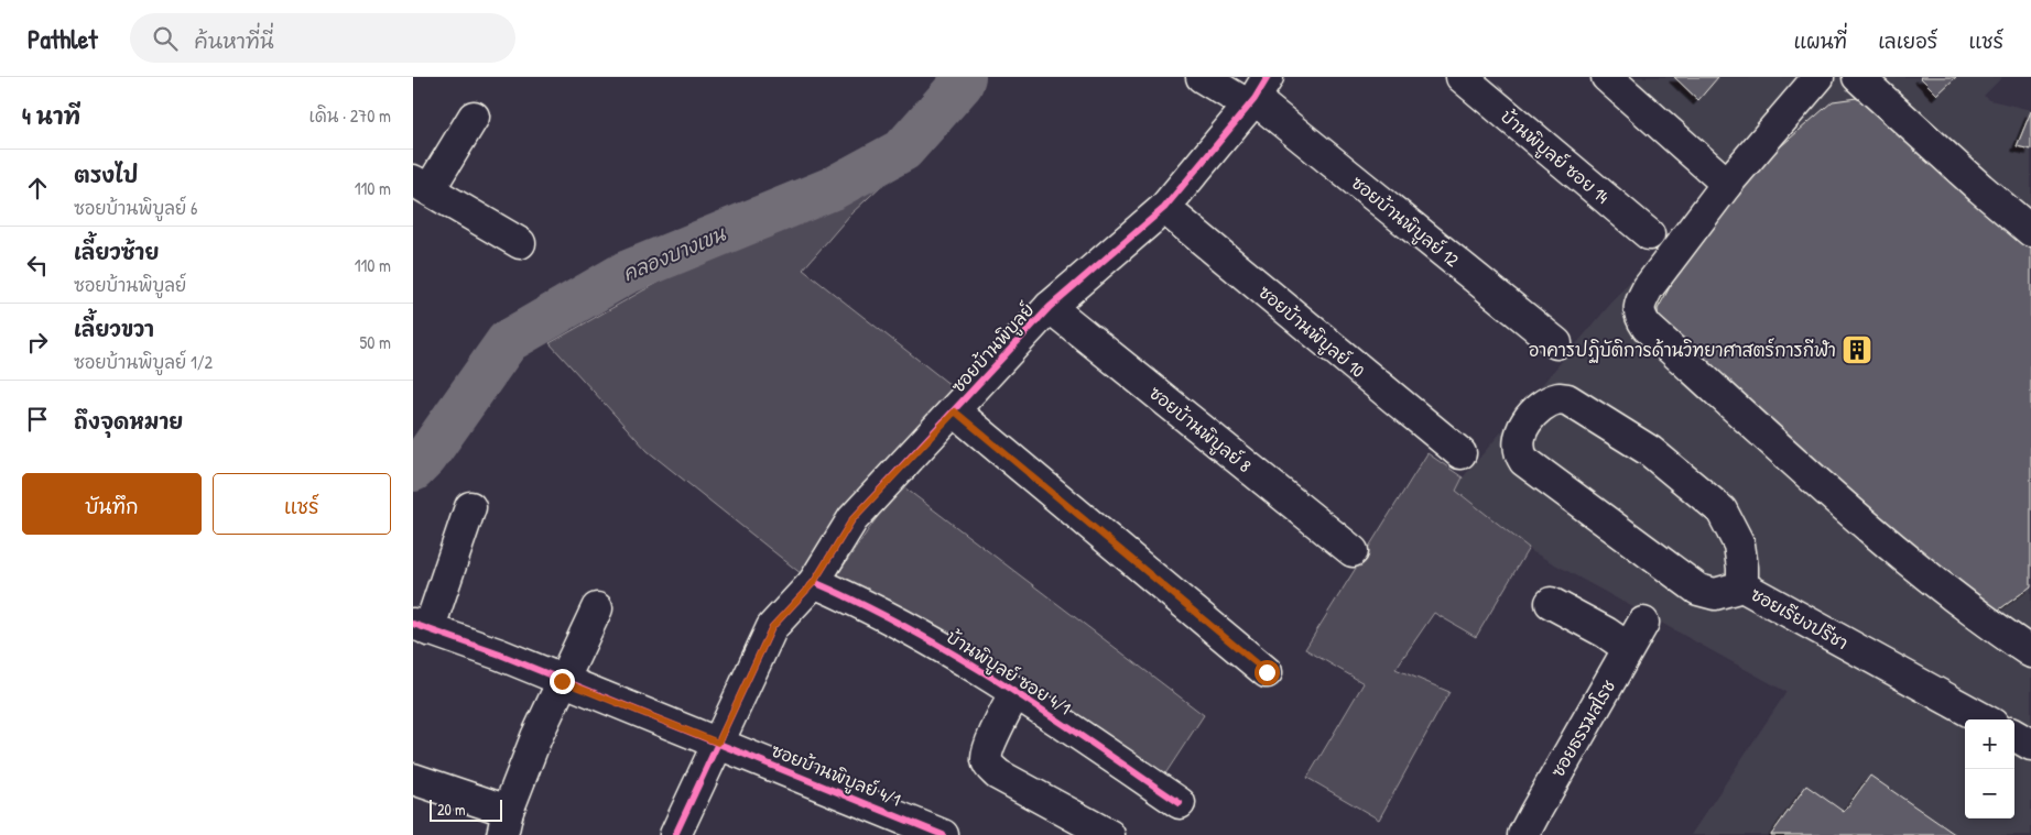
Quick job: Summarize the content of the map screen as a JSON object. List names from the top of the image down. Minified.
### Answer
{"streets":{"street":["บ้านพิบูลย์ ซอย 14","ซอยบ้านพิบูลย์ 12","ซอยบ้านพิบูลย์ 10","ซอยบ้านพิบูลย์","ซอยบ้านพิบูลย์ 8","ซอยเรียงปรีชา","บ้านพิบูลย์ ซอย 4/1","ซอยธรรมสโรช","ซอยบ้านพิบูลย์ 4/1"]},"crossings":[["ซอยบ้านพิบูลย์ 12","ซอยบ้านพิบูลย์"],["ซอยบ้านพิบูลย์ 10","ซอยบ้านพิบูลย์"],["ซอยบ้านพิบูลย์","ซอยบ้านพิบูลย์ 8"],["ซอยบ้านพิบูลย์","บ้านพิบูลย์ ซอย 4/1"],["ซอยบ้านพิบูลย์","ซอยบ้านพิบูลย์ 4/1"]],"water":["คลองบางเขน"],"places":{"building":["อาคารปฏิบัติการด้านวิทยาศาสตร์การกีฬา"]},"scale_bar":"20 m","page":{"header":"Pathlet","search":"ค้นหาที่นี่","nav":["แผนที่","เลเยอร์","แชร์"],"heading":["4 นาที","เดิน · 270 m"],"list":[["ตรงไป","ซอยบ้านพิบูลย์ 6","110 m"],["เลี้ยวซ้าย","ซอยบ้านพิบูลย์","110 m"],["เลี้ยวขวา","ซอยบ้านพิบูลย์ 1/2","50 m"],"ถึงจุดหมาย"],"buttons":["บันทึก","แชร์"],"map_buttons":["+","−"],"scale":"20 m"}}
